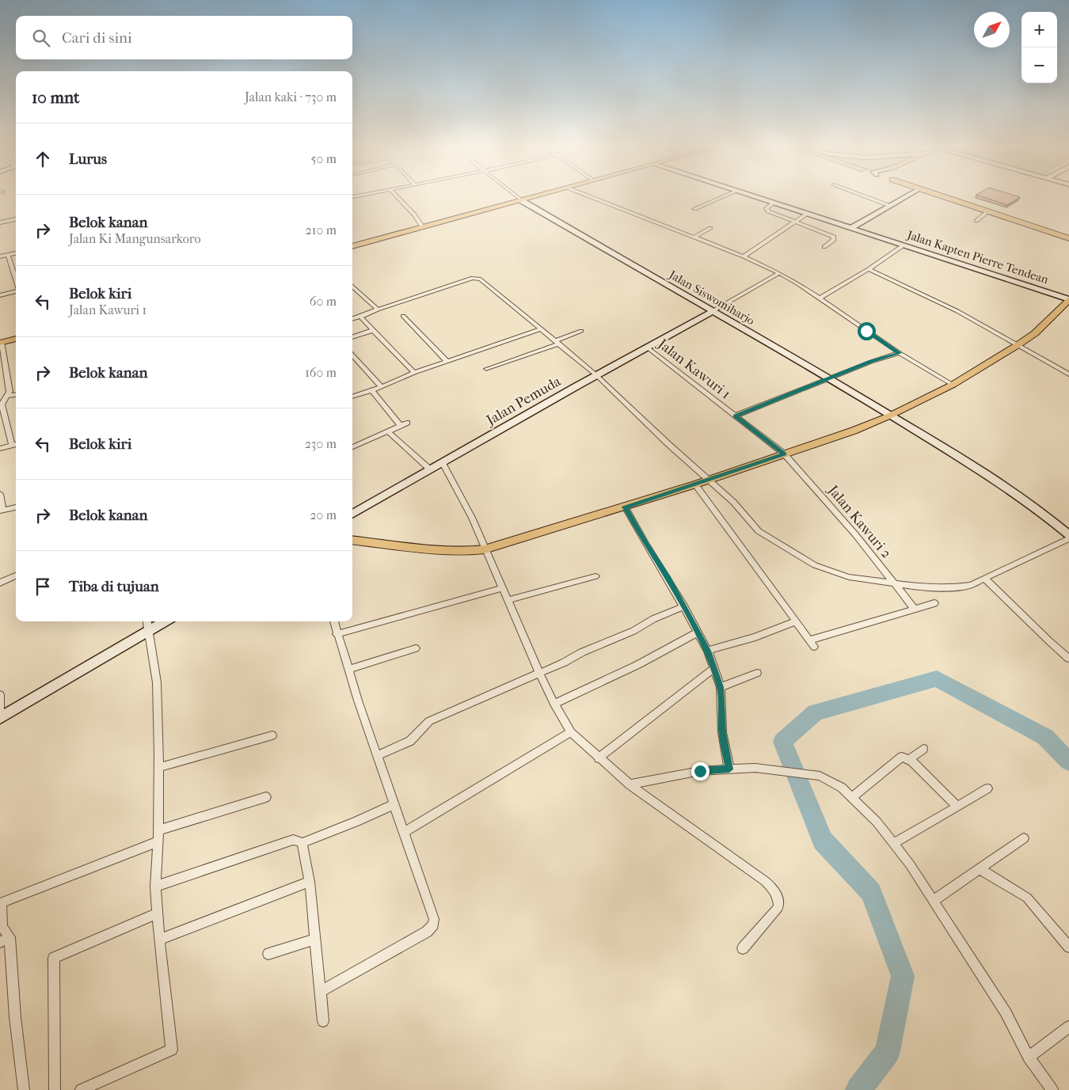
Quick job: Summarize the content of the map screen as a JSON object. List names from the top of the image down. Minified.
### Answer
{"streets":{"main road":["Jalan Kapten Pierre Tendean","Jalan Siswomiharjo","Jalan Pemuda"],"street":["Jalan Kawuri 1","Jalan Kawuri 2"]},"crossings":[["Jalan Siswomiharjo","Jalan Pemuda"],["Jalan Kawuri 1","Jalan Pemuda"],["Jalan Kawuri 1","Jalan Kawuri 2"]],"north":"top right","page":{"map_buttons":["+","−"],"search":"Cari di sini","heading":["10 mnt","Jalan kaki · 730 m"],"list":[["Lurus","50 m"],["Belok kanan","Jalan Ki Mangunsarkoro","210 m"],["Belok kiri","Jalan Kawuri 1","60 m"],["Belok kanan","160 m"],["Belok kiri","230 m"],["Belok kanan","20 m"],"Tiba di tujuan"]}}
